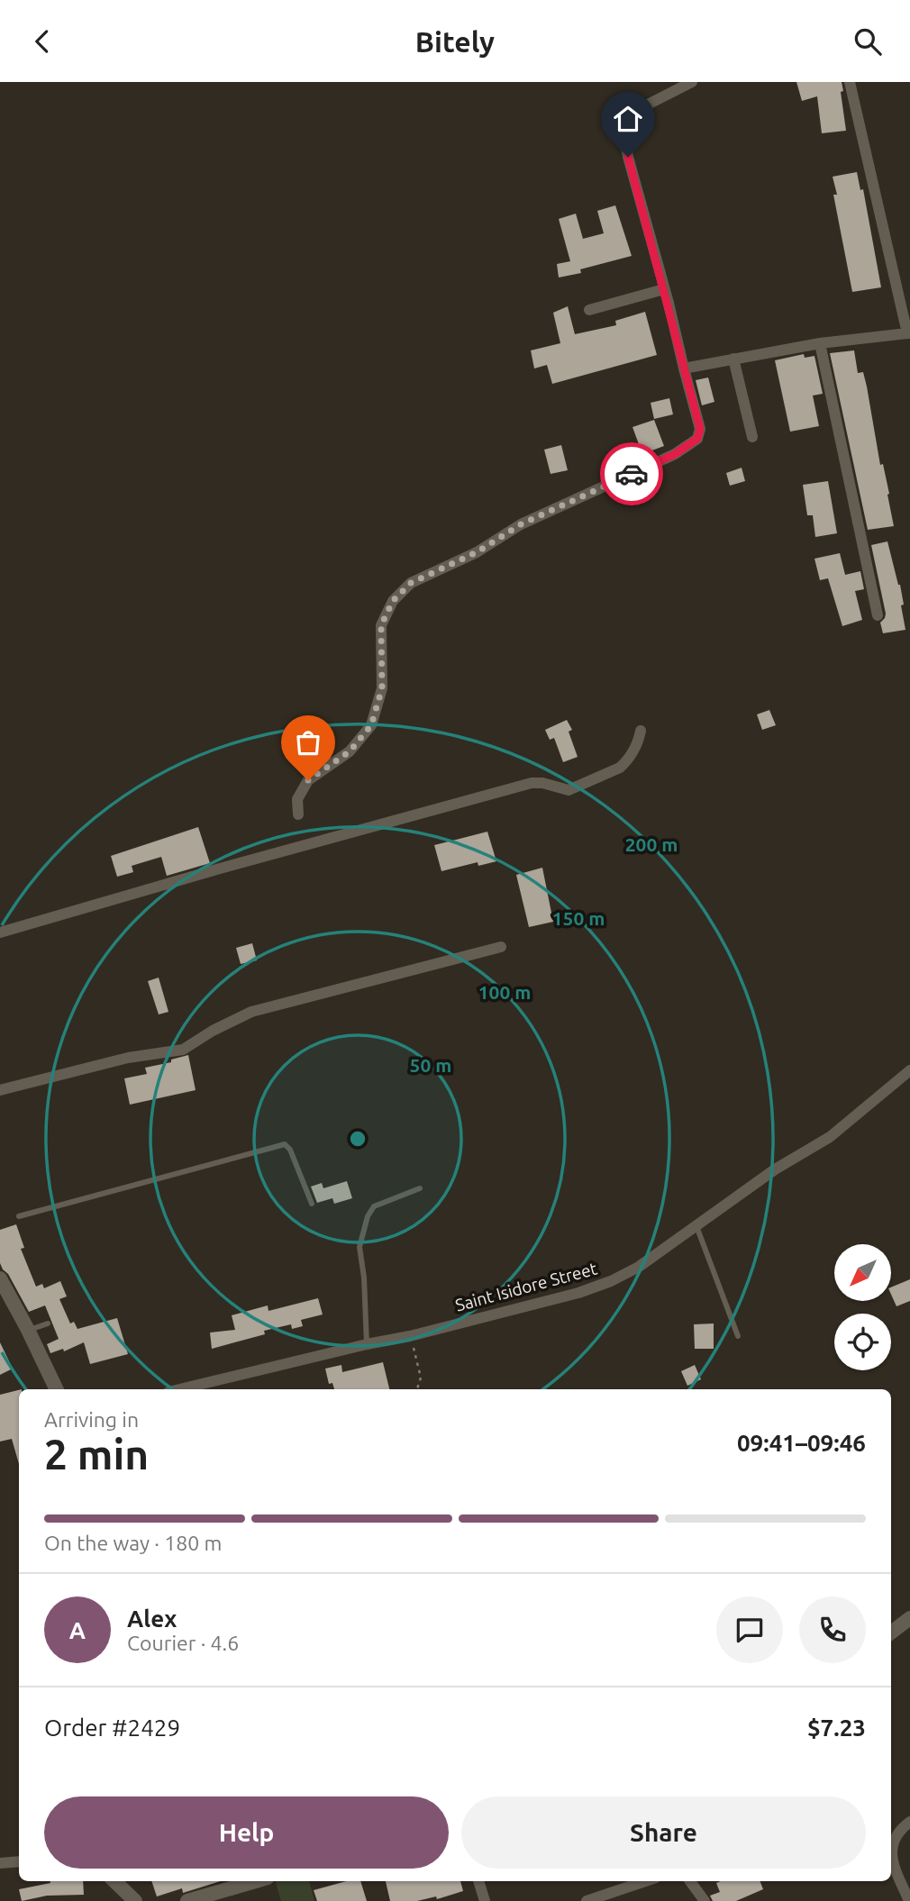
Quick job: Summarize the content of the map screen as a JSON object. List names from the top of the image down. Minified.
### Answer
{"streets":{"street":["Saint Isidore Street"]},"north":"bottom left","page":{"header":"Bitely","heading":["2 min","Arriving in","09:41–09:46"],"panel":["Alex","Courier · 4.6","Order #2429","$7.23"],"bar":"On the way · 180 m","round":"A","buttons":["Help","Share"]},"rings":["200 m","150 m","100 m","50 m"]}
